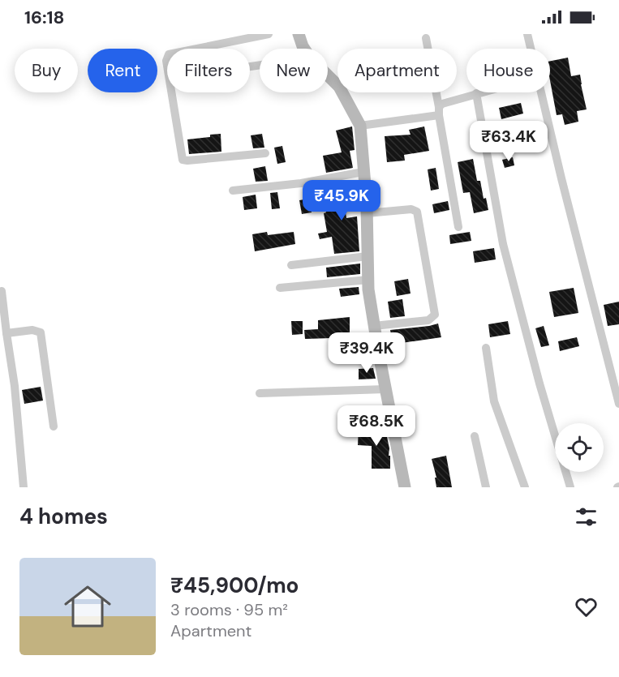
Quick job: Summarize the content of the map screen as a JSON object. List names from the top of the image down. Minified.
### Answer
{"page":{"status":"16:18","chip":["Buy","Rent","Filters","New","Apartment","House"],"price":["₹63.4K","₹45.9K","₹39.4K","₹68.5K"],"heading":"4 homes","list":[{"name":"₹45,900/mo","note":"3 rooms · 95 m² · Apartment"}]}}
